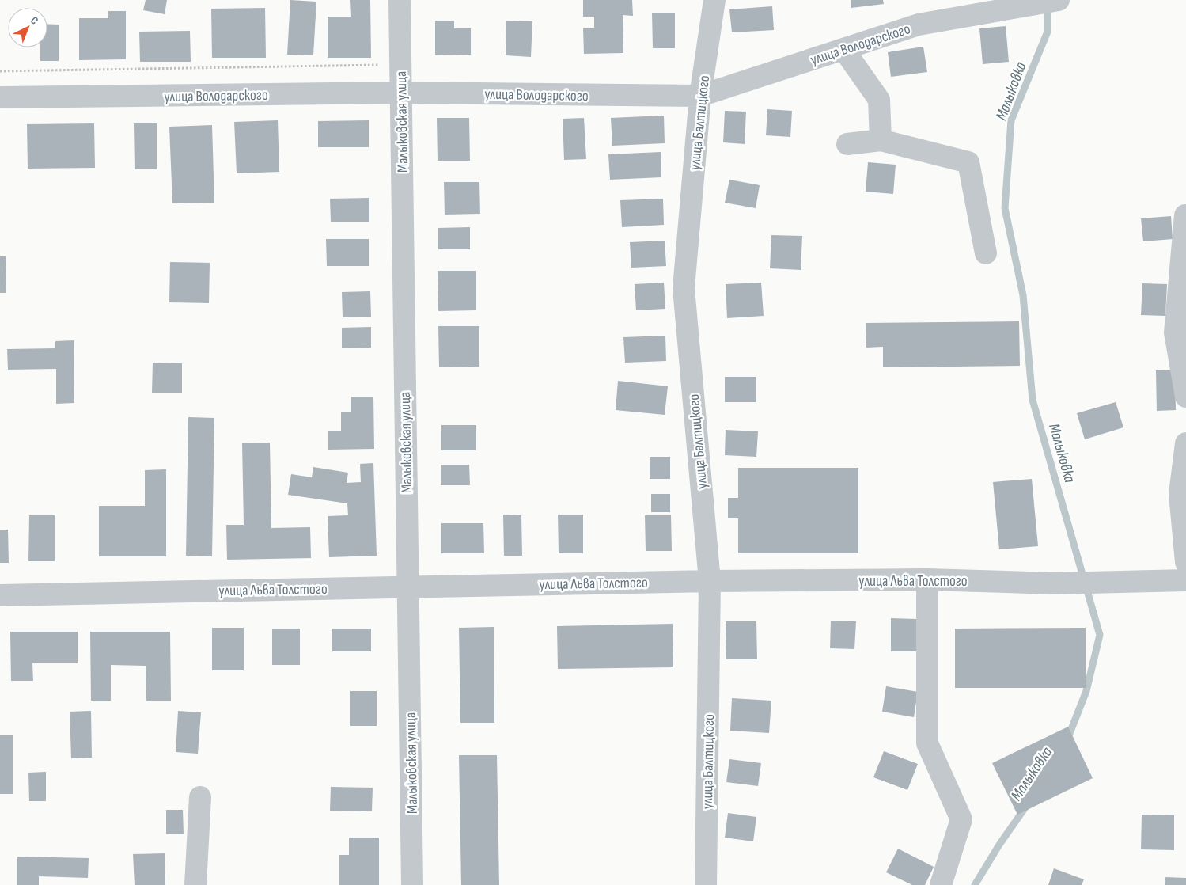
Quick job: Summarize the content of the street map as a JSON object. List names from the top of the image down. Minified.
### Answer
{"streets":{"street":["улица Володарского","Малыковская улица","улица Балтицкого","улица Льва Толстого"]},"crossings":[["улица Володарского","Малыковская улица"],["улица Володарского","улица Балтицкого"],["Малыковская улица","улица Льва Толстого"],["улица Балтицкого","улица Льва Толстого"]],"water":["Малыковка"],"north":"top right"}
